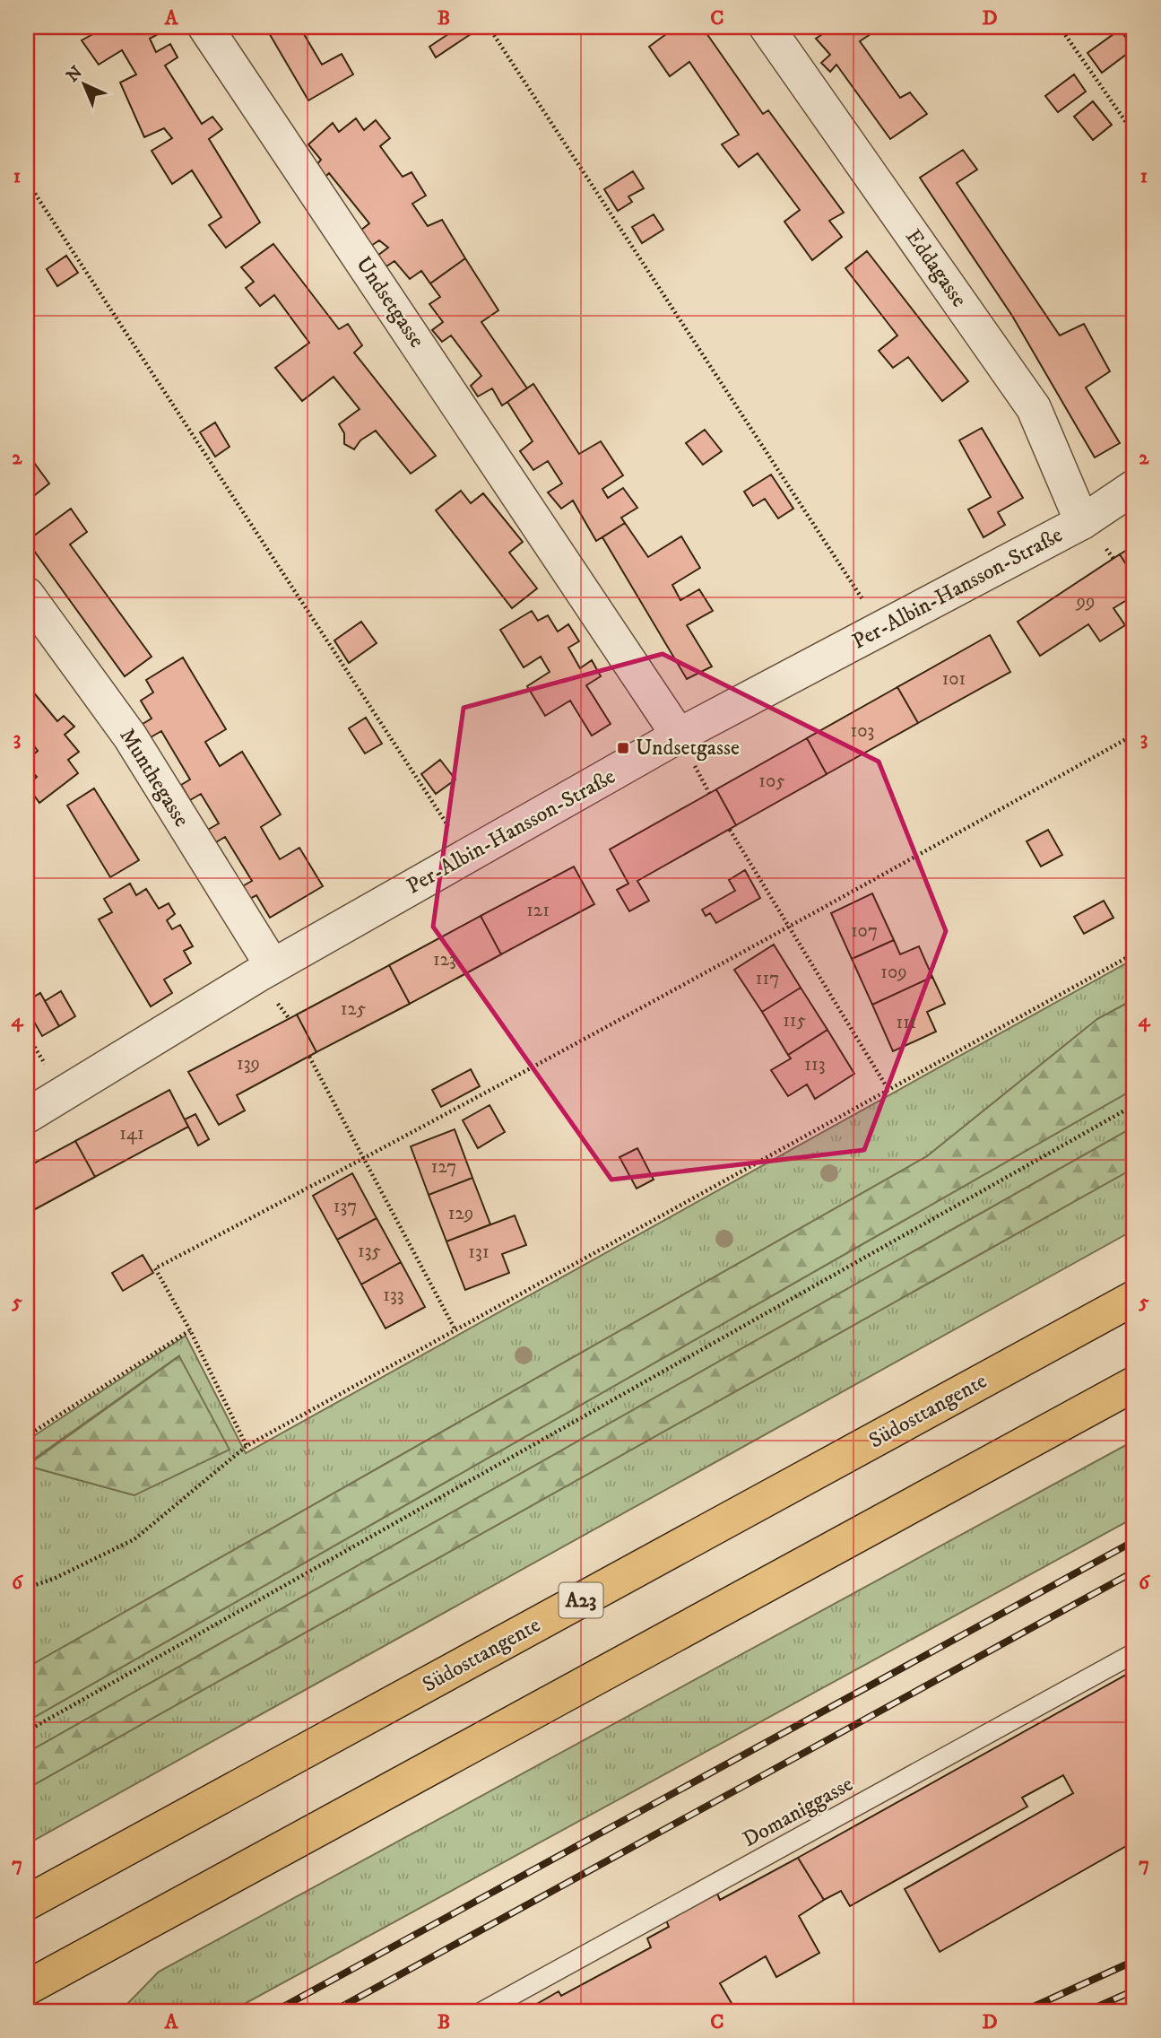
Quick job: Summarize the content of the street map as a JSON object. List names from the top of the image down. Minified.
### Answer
{"streets":{"highway":["Südosttangente","A23"],"street":["Eddagasse","Undsetgasse","Per-Albin-Hansson-Straße","Munthegasse"],"lane":["Domaniggasse"]},"crossings":[["Eddagasse","Per-Albin-Hansson-Straße"],["Undsetgasse","Per-Albin-Hansson-Straße"],["Per-Albin-Hansson-Straße","Munthegasse"]],"places":{"transit":["Undsetgasse"]},"house_numbers":["99","101","103","105","121","107","123","109","117","125","115","111","139","113","141","127","137","129","135","131","133"],"north":"top left","grid":{"columns":["A","B","C","D"],"rows":["1","2","3","4","5","6","7"]}}
